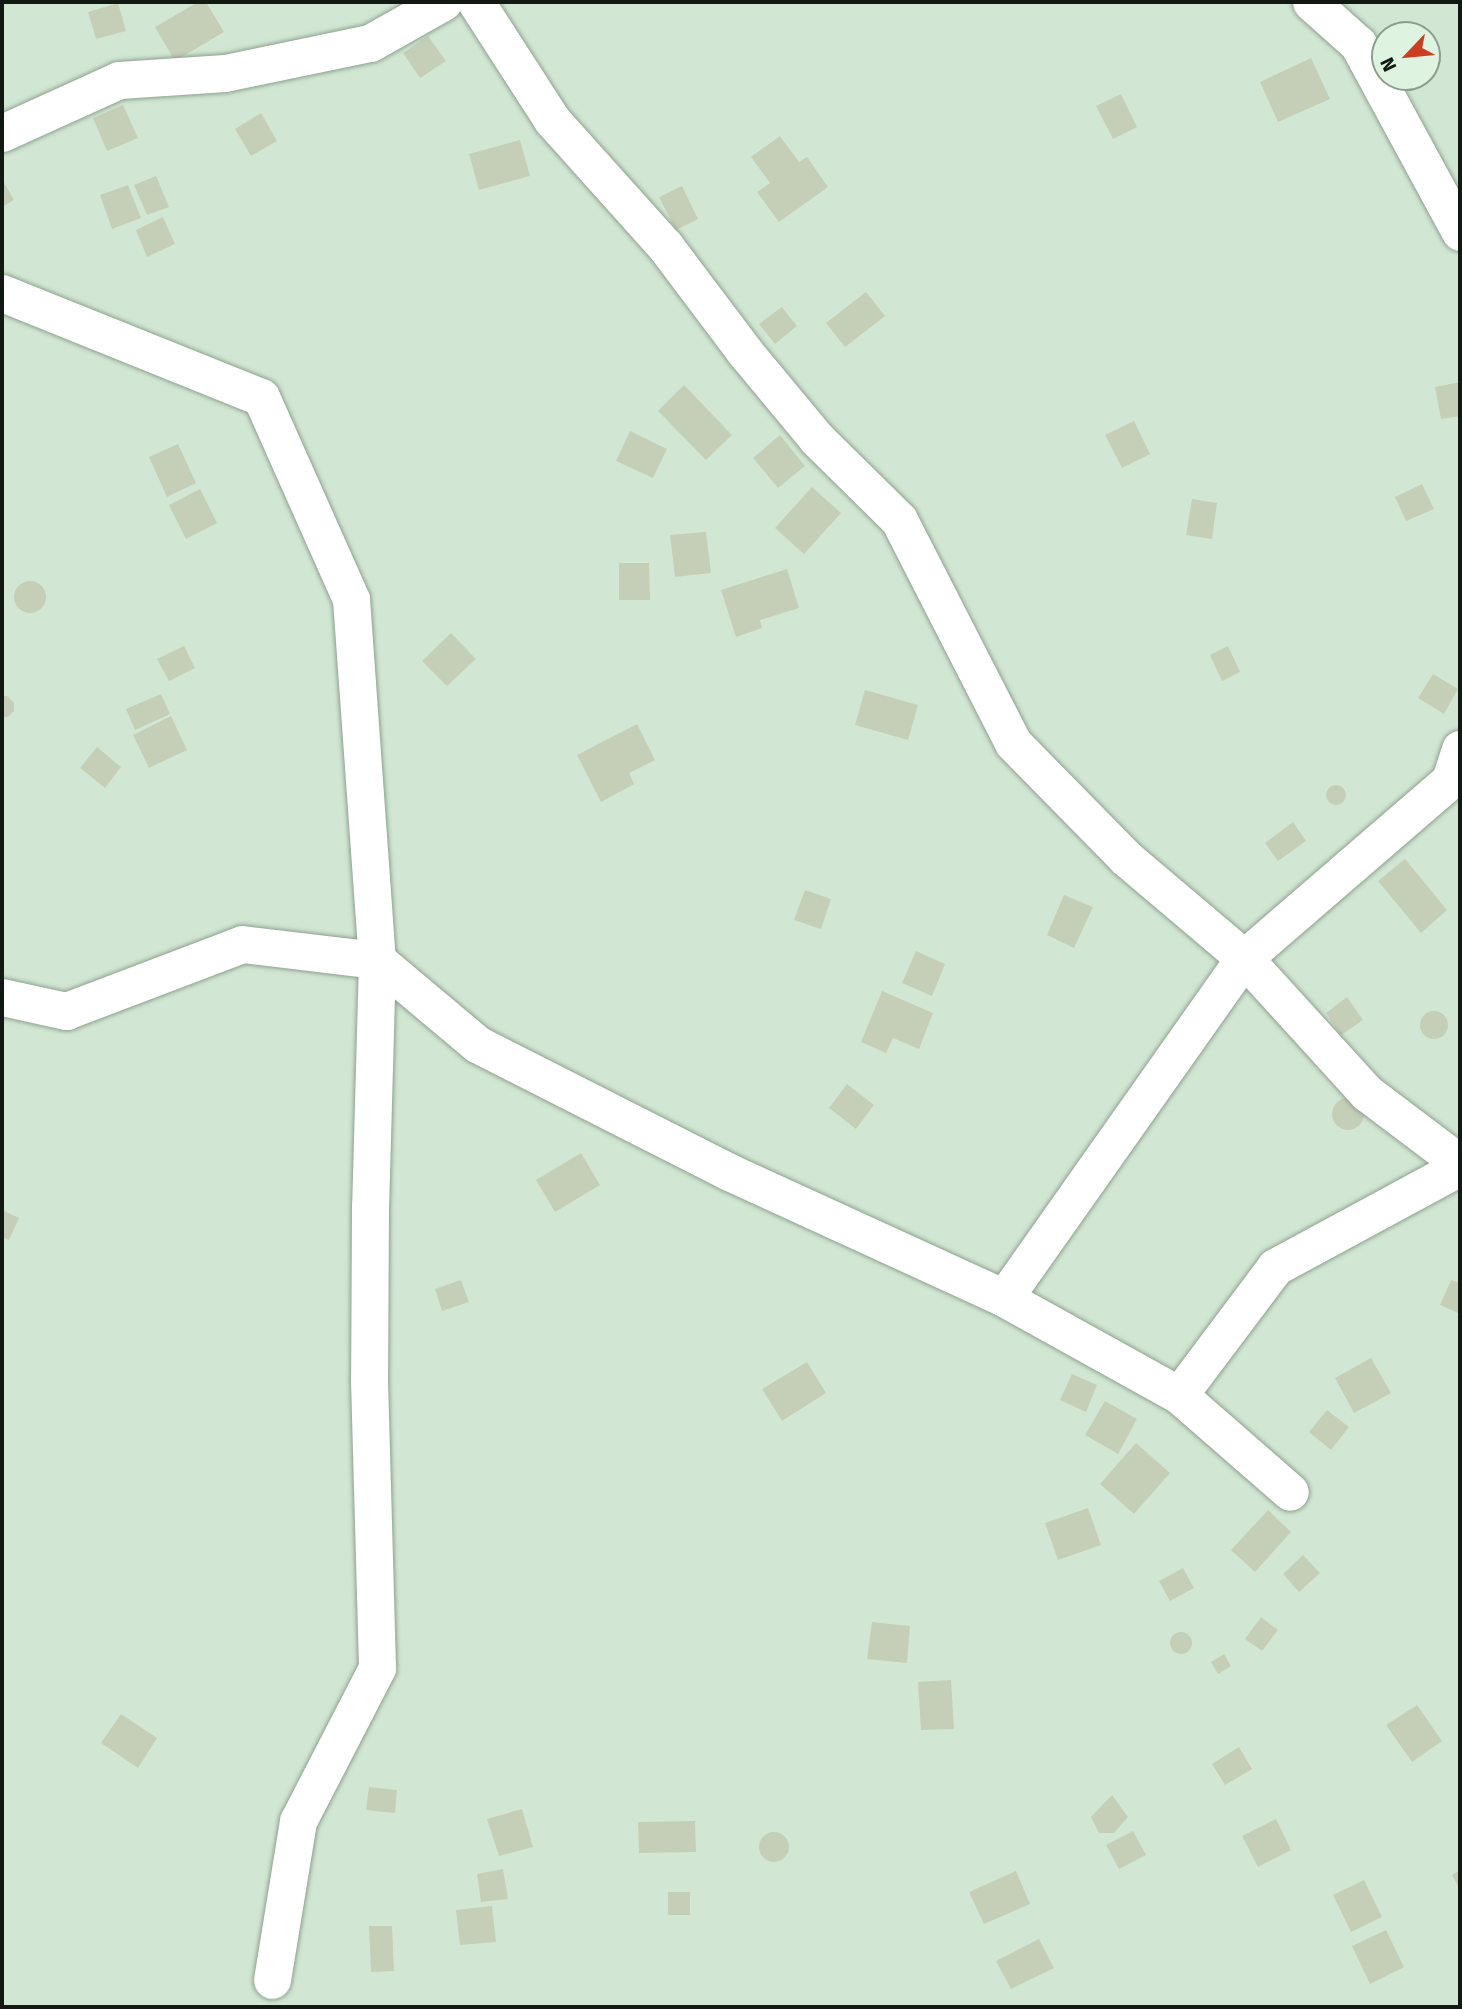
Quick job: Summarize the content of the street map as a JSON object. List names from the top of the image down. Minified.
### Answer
{"north":"bottom left"}
